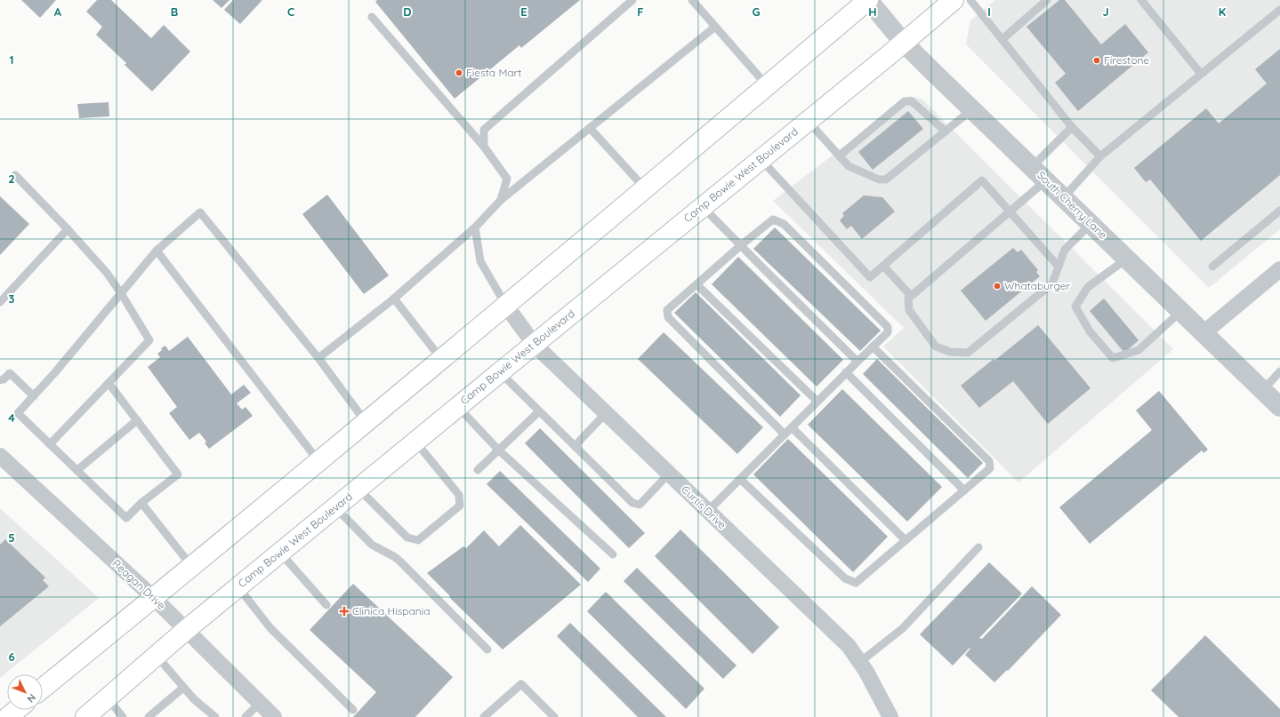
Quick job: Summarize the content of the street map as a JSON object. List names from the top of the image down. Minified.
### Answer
{"streets":{"main road":["Camp Bowie West Boulevard"],"street":["South Cherry Lane","Curtis Drive","Reagan Drive"]},"crossings":[["Camp Bowie West Boulevard","South Cherry Lane"],["Camp Bowie West Boulevard","Curtis Drive"],["Camp Bowie West Boulevard","Reagan Drive"]],"places":{"other":["Firestone","Fiesta Mart","Whataburger"],"health":["Clinica Hispania"]},"north":"bottom right","grid":{"columns":["A","B","C","D","E","F","G","H","I","J","K"],"rows":["1","2","3","4","5","6"]}}
